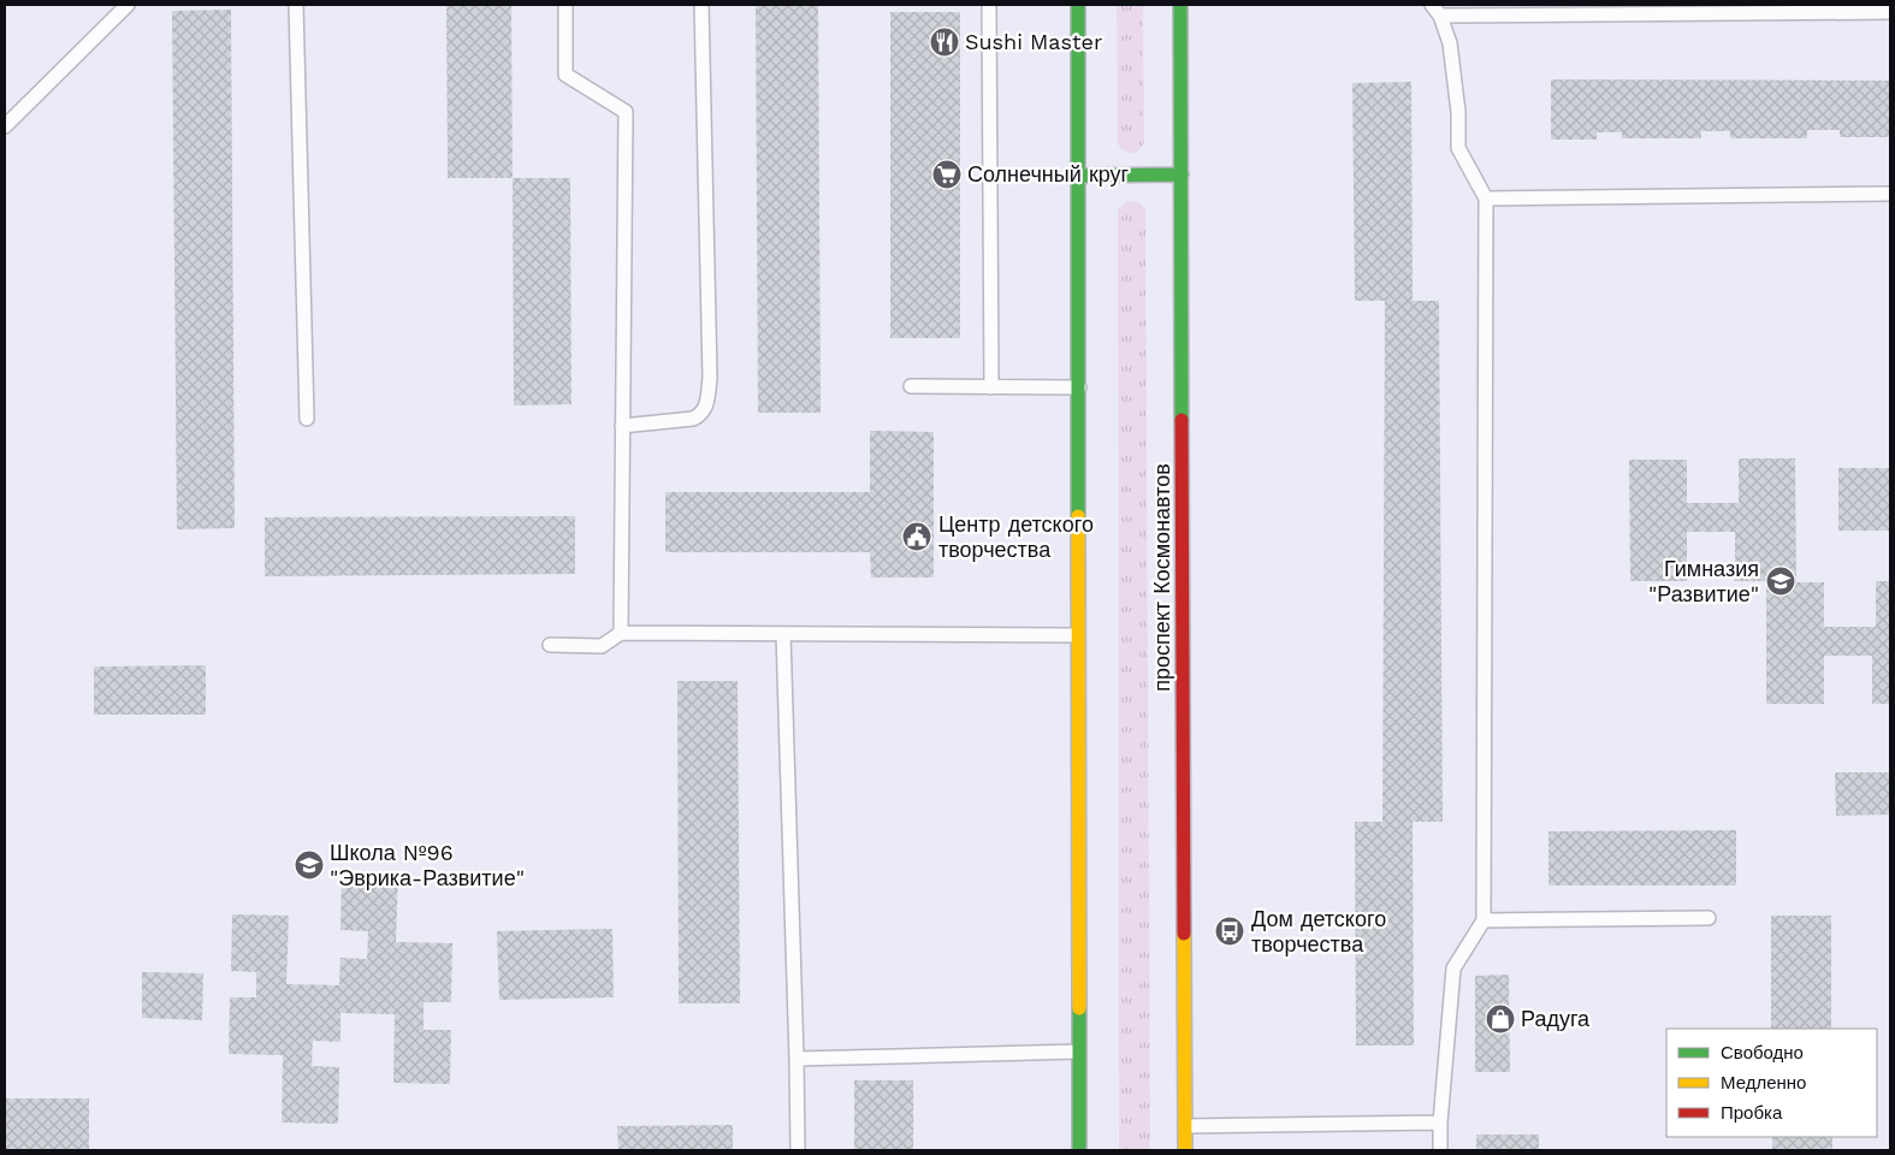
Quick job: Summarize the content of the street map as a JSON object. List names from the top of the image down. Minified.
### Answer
{"streets":{"main road":["проспект Космонавтов"]},"places":{"restaurant":["Sushi Master"],"supermarket":["Солнечный круг"],"public building":["Центр детского творчества"],"school or university":["Гимназия \"Развитие\"","Школа №96 \"Эврика-Развитие\""],"bus stop":["Дом детского творчества"],"shop":["Радуга"]},"legend":["Свободно","Медленно","Пробка"]}
